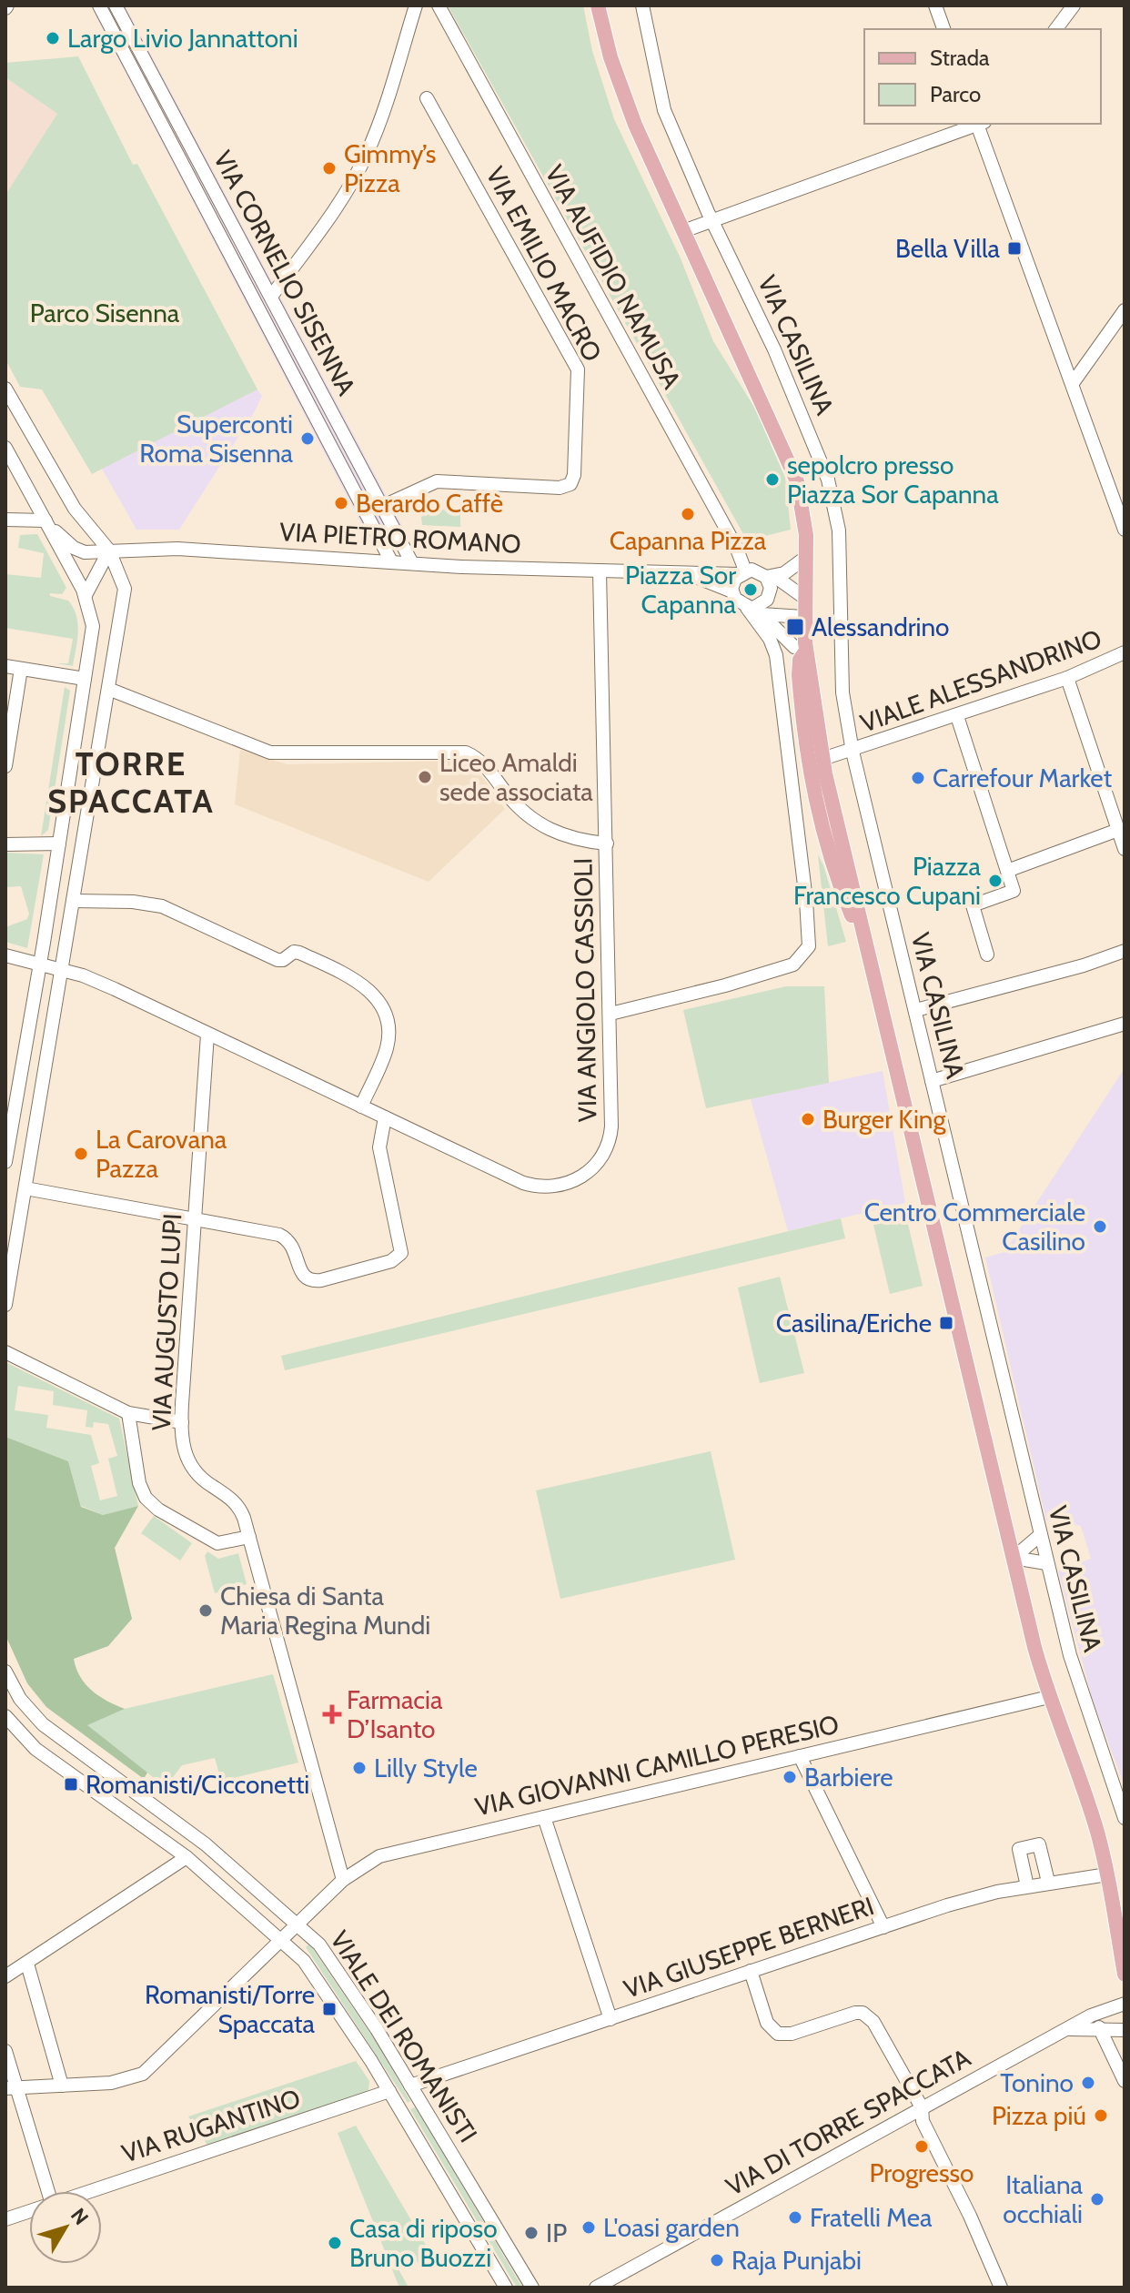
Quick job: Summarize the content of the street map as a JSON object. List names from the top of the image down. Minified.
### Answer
{"streets":{"main road":["VIA CASILINA"],"street":["VIA EMILIO MACRO","VIA CORNELIO SISENNA","VIA AUFIDIO NAMUSA","VIA PIETRO ROMANO","VIALE ALESSANDRINO","VIA ANGIOLO CASSIOLI","VIA AUGUSTO LUPI","VIA GIOVANNI CAMILLO PERESIO","VIA GIUSEPPE BERNERI","VIALE DEI ROMANISTI","VIA DI TORRE SPACCATA","VIA RUGANTINO"]},"crossings":[["VIA EMILIO MACRO","VIA CORNELIO SISENNA"],["VIA CORNELIO SISENNA","VIA PIETRO ROMANO"],["VIA AUFIDIO NAMUSA","VIA PIETRO ROMANO"],["VIA CASILINA","VIALE ALESSANDRINO"],["VIA CASILINA","VIA GIOVANNI CAMILLO PERESIO"],["VIA CASILINA","VIA GIUSEPPE BERNERI"],["VIA PIETRO ROMANO","VIA ANGIOLO CASSIOLI"],["VIA ANGIOLO CASSIOLI","VIA AUGUSTO LUPI"],["VIA AUGUSTO LUPI","VIA GIOVANNI CAMILLO PERESIO"],["VIA GIOVANNI CAMILLO PERESIO","VIALE DEI ROMANISTI"],["VIA GIUSEPPE BERNERI","VIALE DEI ROMANISTI"],["VIALE DEI ROMANISTI","VIA RUGANTINO"]],"districts":["TORRE SPACCATA"],"parks":["Parco Sisenna"],"places":{"other":["Largo Livio Jannattoni","Gimmy’s Pizza","Superconti Roma Sisenna","sepolcro presso Piazza Sor Capanna","Berardo Caffè","Capanna Pizza","Piazza Sor Capanna","Liceo Amaldi sede associata","Carrefour Market","Piazza Francesco Cupani","Burger King","La Carovana Pazza","Centro Commerciale Casilino","Chiesa di Santa Maria Regina Mundi","Lilly Style","Barbiere","Tonino","Pizza piú","Progresso","Italiana occhiali","Fratelli Mea","L'oasi garden","IP","Casa di riposo Bruno Buozzi","Raja Punjabi"],"transit":["Bella Villa","Alessandrino","Casilina/Eriche","Romanisti/Cicconetti","Romanisti/Torre Spaccata"],"health":["Farmacia D’Isanto"]},"legend":["Strada","Parco"],"north":"top right"}
